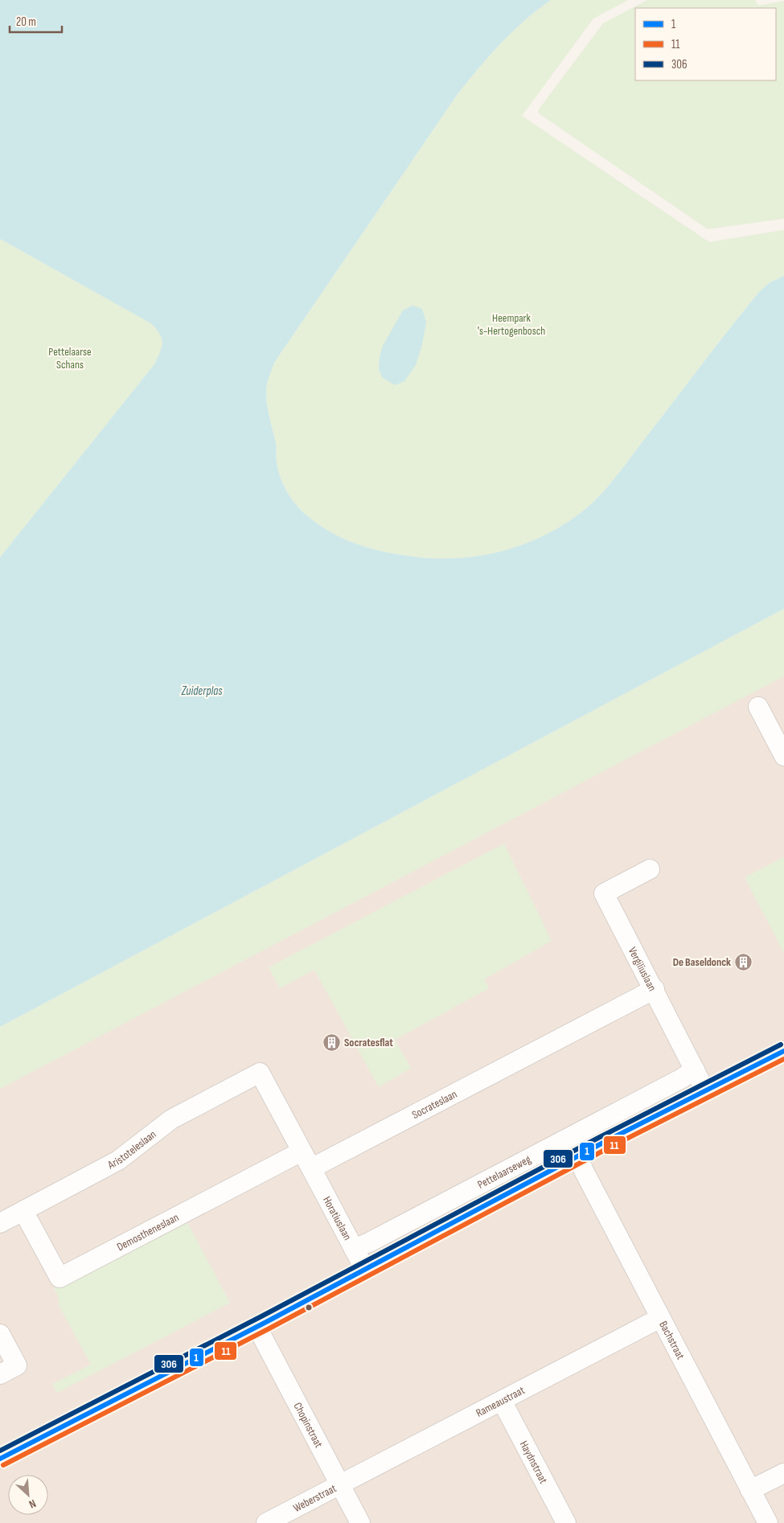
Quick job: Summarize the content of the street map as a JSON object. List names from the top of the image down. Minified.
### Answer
{"streets":{"street":["Vergiliuslaan","Socrateslaan","Aristoteleslaan","Pettelaarseweg","Horatiuslaan","Demostheneslaan","Bachstraat","Rameaustraat","Chopinstraat","Haydnstraat","Weberstraat"]},"crossings":[["Vergiliuslaan","Socrateslaan"],["Vergiliuslaan","Pettelaarseweg"],["Socrateslaan","Horatiuslaan"],["Aristoteleslaan","Demostheneslaan"],["Pettelaarseweg","Horatiuslaan"],["Pettelaarseweg","Bachstraat"],["Pettelaarseweg","Chopinstraat"],["Bachstraat","Rameaustraat"],["Rameaustraat","Chopinstraat"],["Rameaustraat","Haydnstraat"],["Rameaustraat","Weberstraat"],["Chopinstraat","Weberstraat"]],"water":["Zuiderplas"],"parks":["Heempark 's-Hertogenbosch","Pettelaarse Schans"],"places":{"building":["De Baseldonck","Socratesflat"]},"lines":["transit line 306","transit line 1","transit line 11"],"legend":["1","11","306"],"scale_bar":"20 m","north":"bottom right"}
